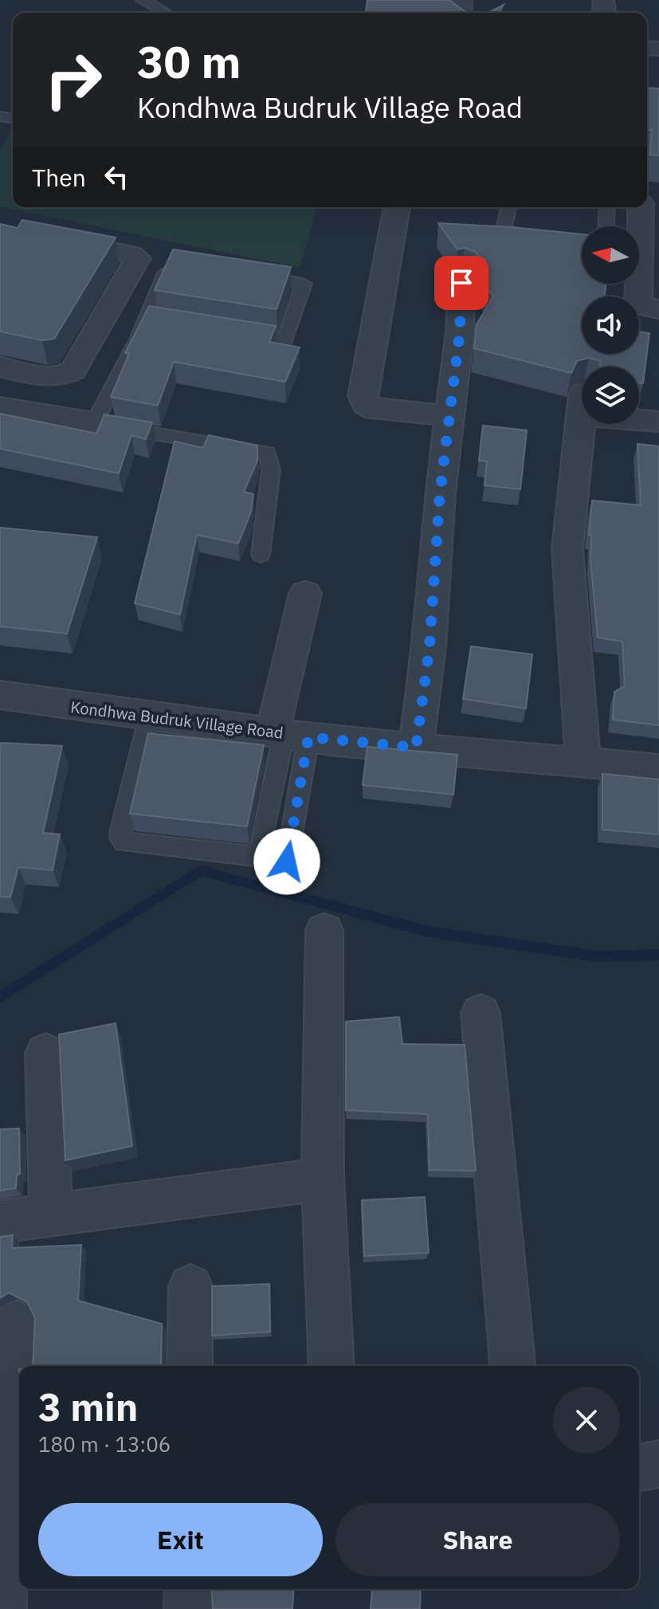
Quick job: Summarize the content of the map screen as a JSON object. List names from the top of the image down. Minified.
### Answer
{"streets":{"street":["Kondhwa Budruk Village Road"]},"north":"left","page":{"turn":["30 m","Kondhwa Budruk Village Road"],"then":"Then","heading":["3 min","180 m · 13:06"],"buttons":["Exit","Share"]}}
